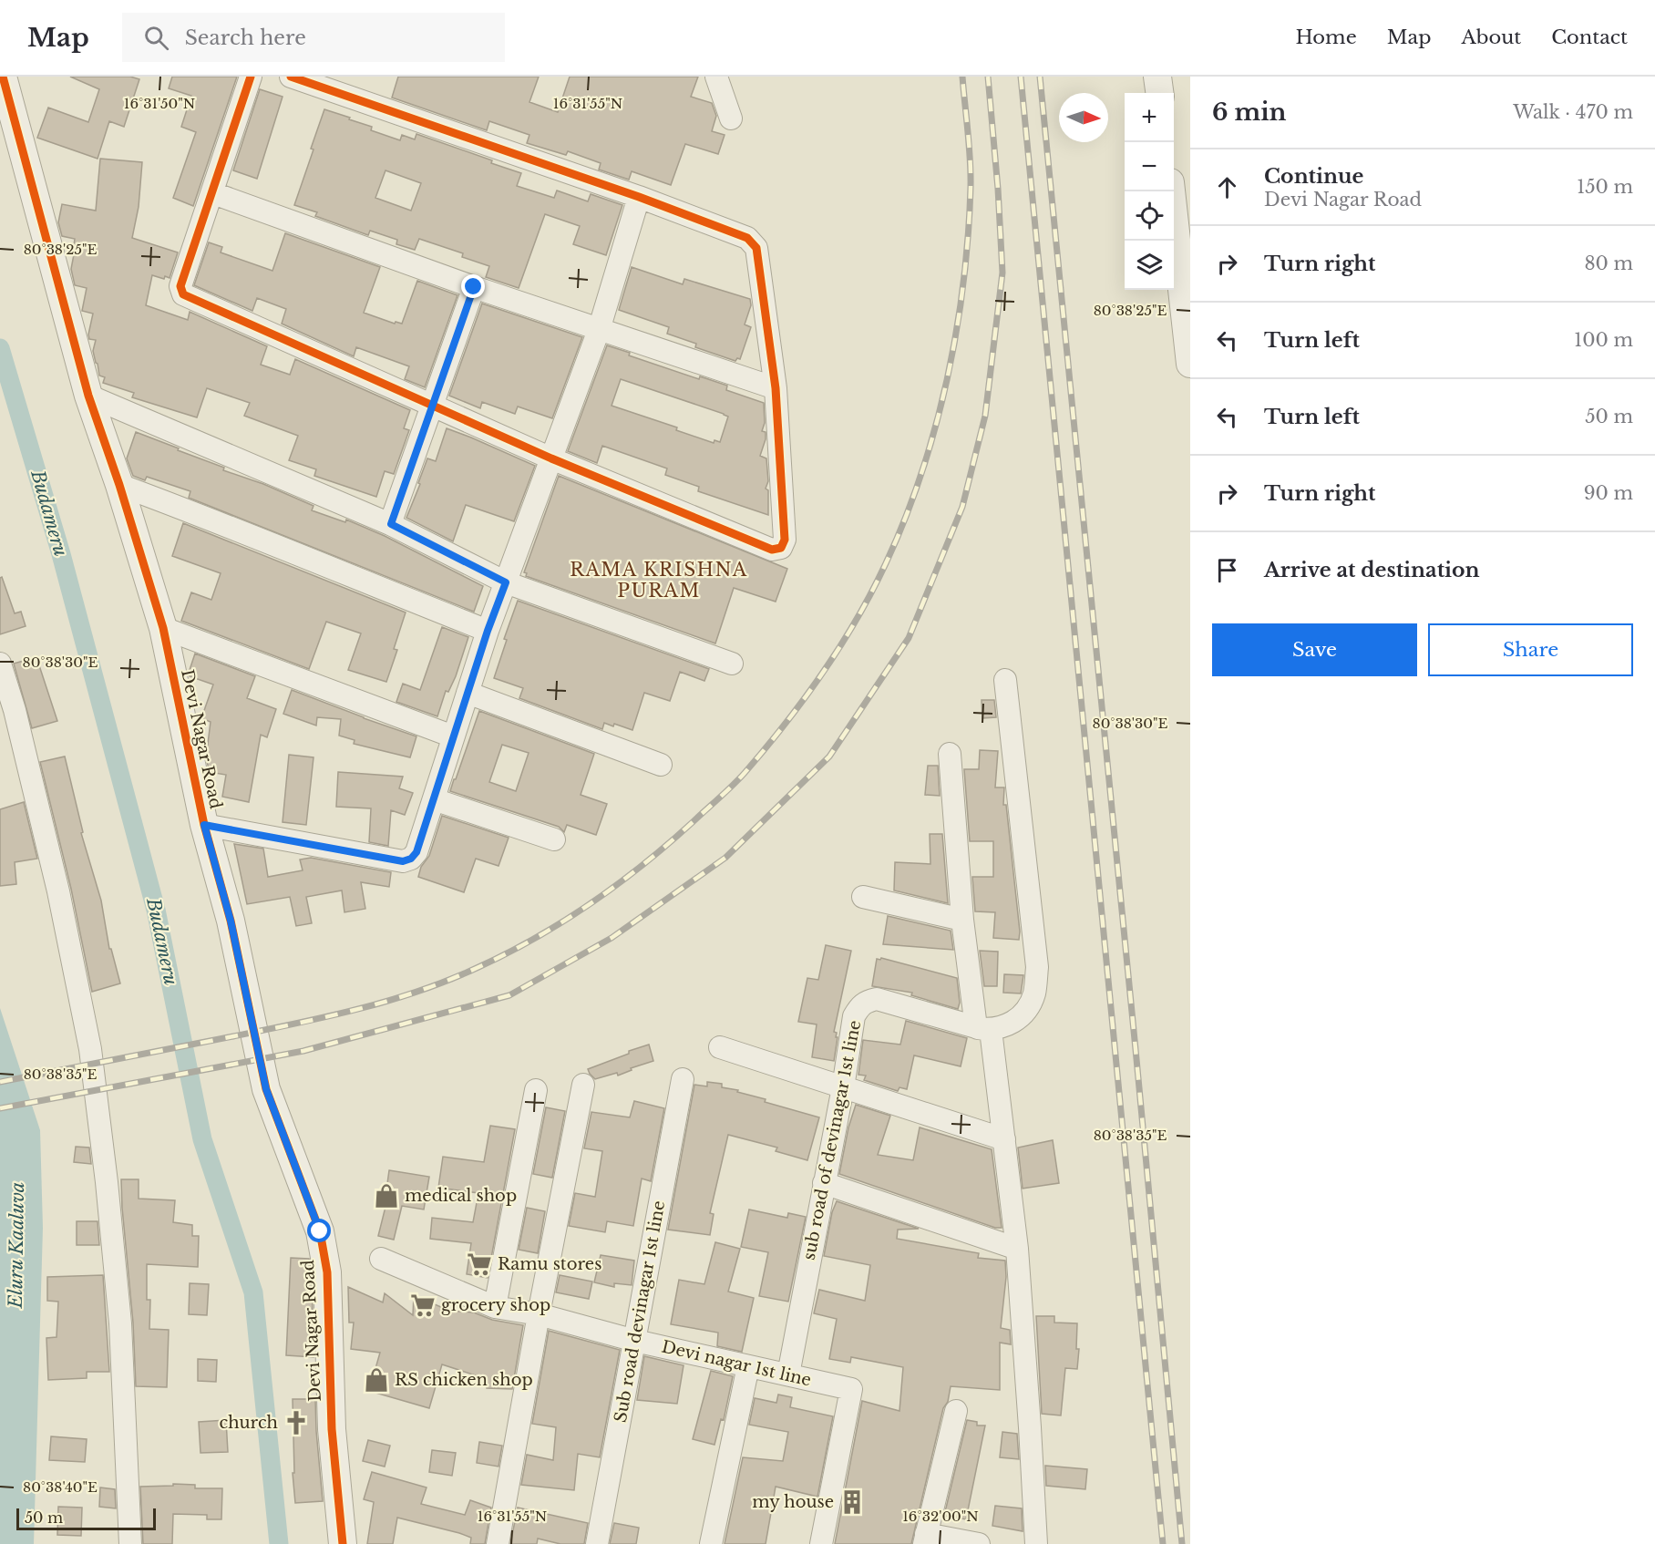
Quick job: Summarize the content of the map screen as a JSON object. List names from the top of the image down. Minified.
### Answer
{"streets":{"street":["Devi Nagar Road","sub road of devinagar 1st line","Sub road devinagar 1st line","Devi nagar 1st line"]},"crossings":[["sub road of devinagar 1st line","Devi nagar 1st line"],["Sub road devinagar 1st line","Devi nagar 1st line"]],"districts":["RAMA KRISHNA PURAM"],"water":["Budameru","Eluru Kaaluva"],"places":{"shop":["medical shop","RS chicken shop"],"supermarket":["Ramu stores","grocery shop"],"church":["church"],"building":["my house"]},"scale_bar":"50 m","north":"right","page":{"header":"Map","search":"Search here","nav":["Home","Map","About","Contact"],"heading":["6 min","Walk · 470 m"],"map_buttons":["+","−"],"list":[["Continue","Devi Nagar Road","150 m"],["Turn right","80 m"],["Turn left","100 m"],["Turn left","50 m"],["Turn right","90 m"],"Arrive at destination"],"buttons":["Save","Share"],"scale":"50 m"},"coordinates":["16°31'50\"N","16°31'55\"N","80°38'25\"E","80°38'30\"E","80°38'35\"E","80°38'40\"E","16°32'00\"N"]}
